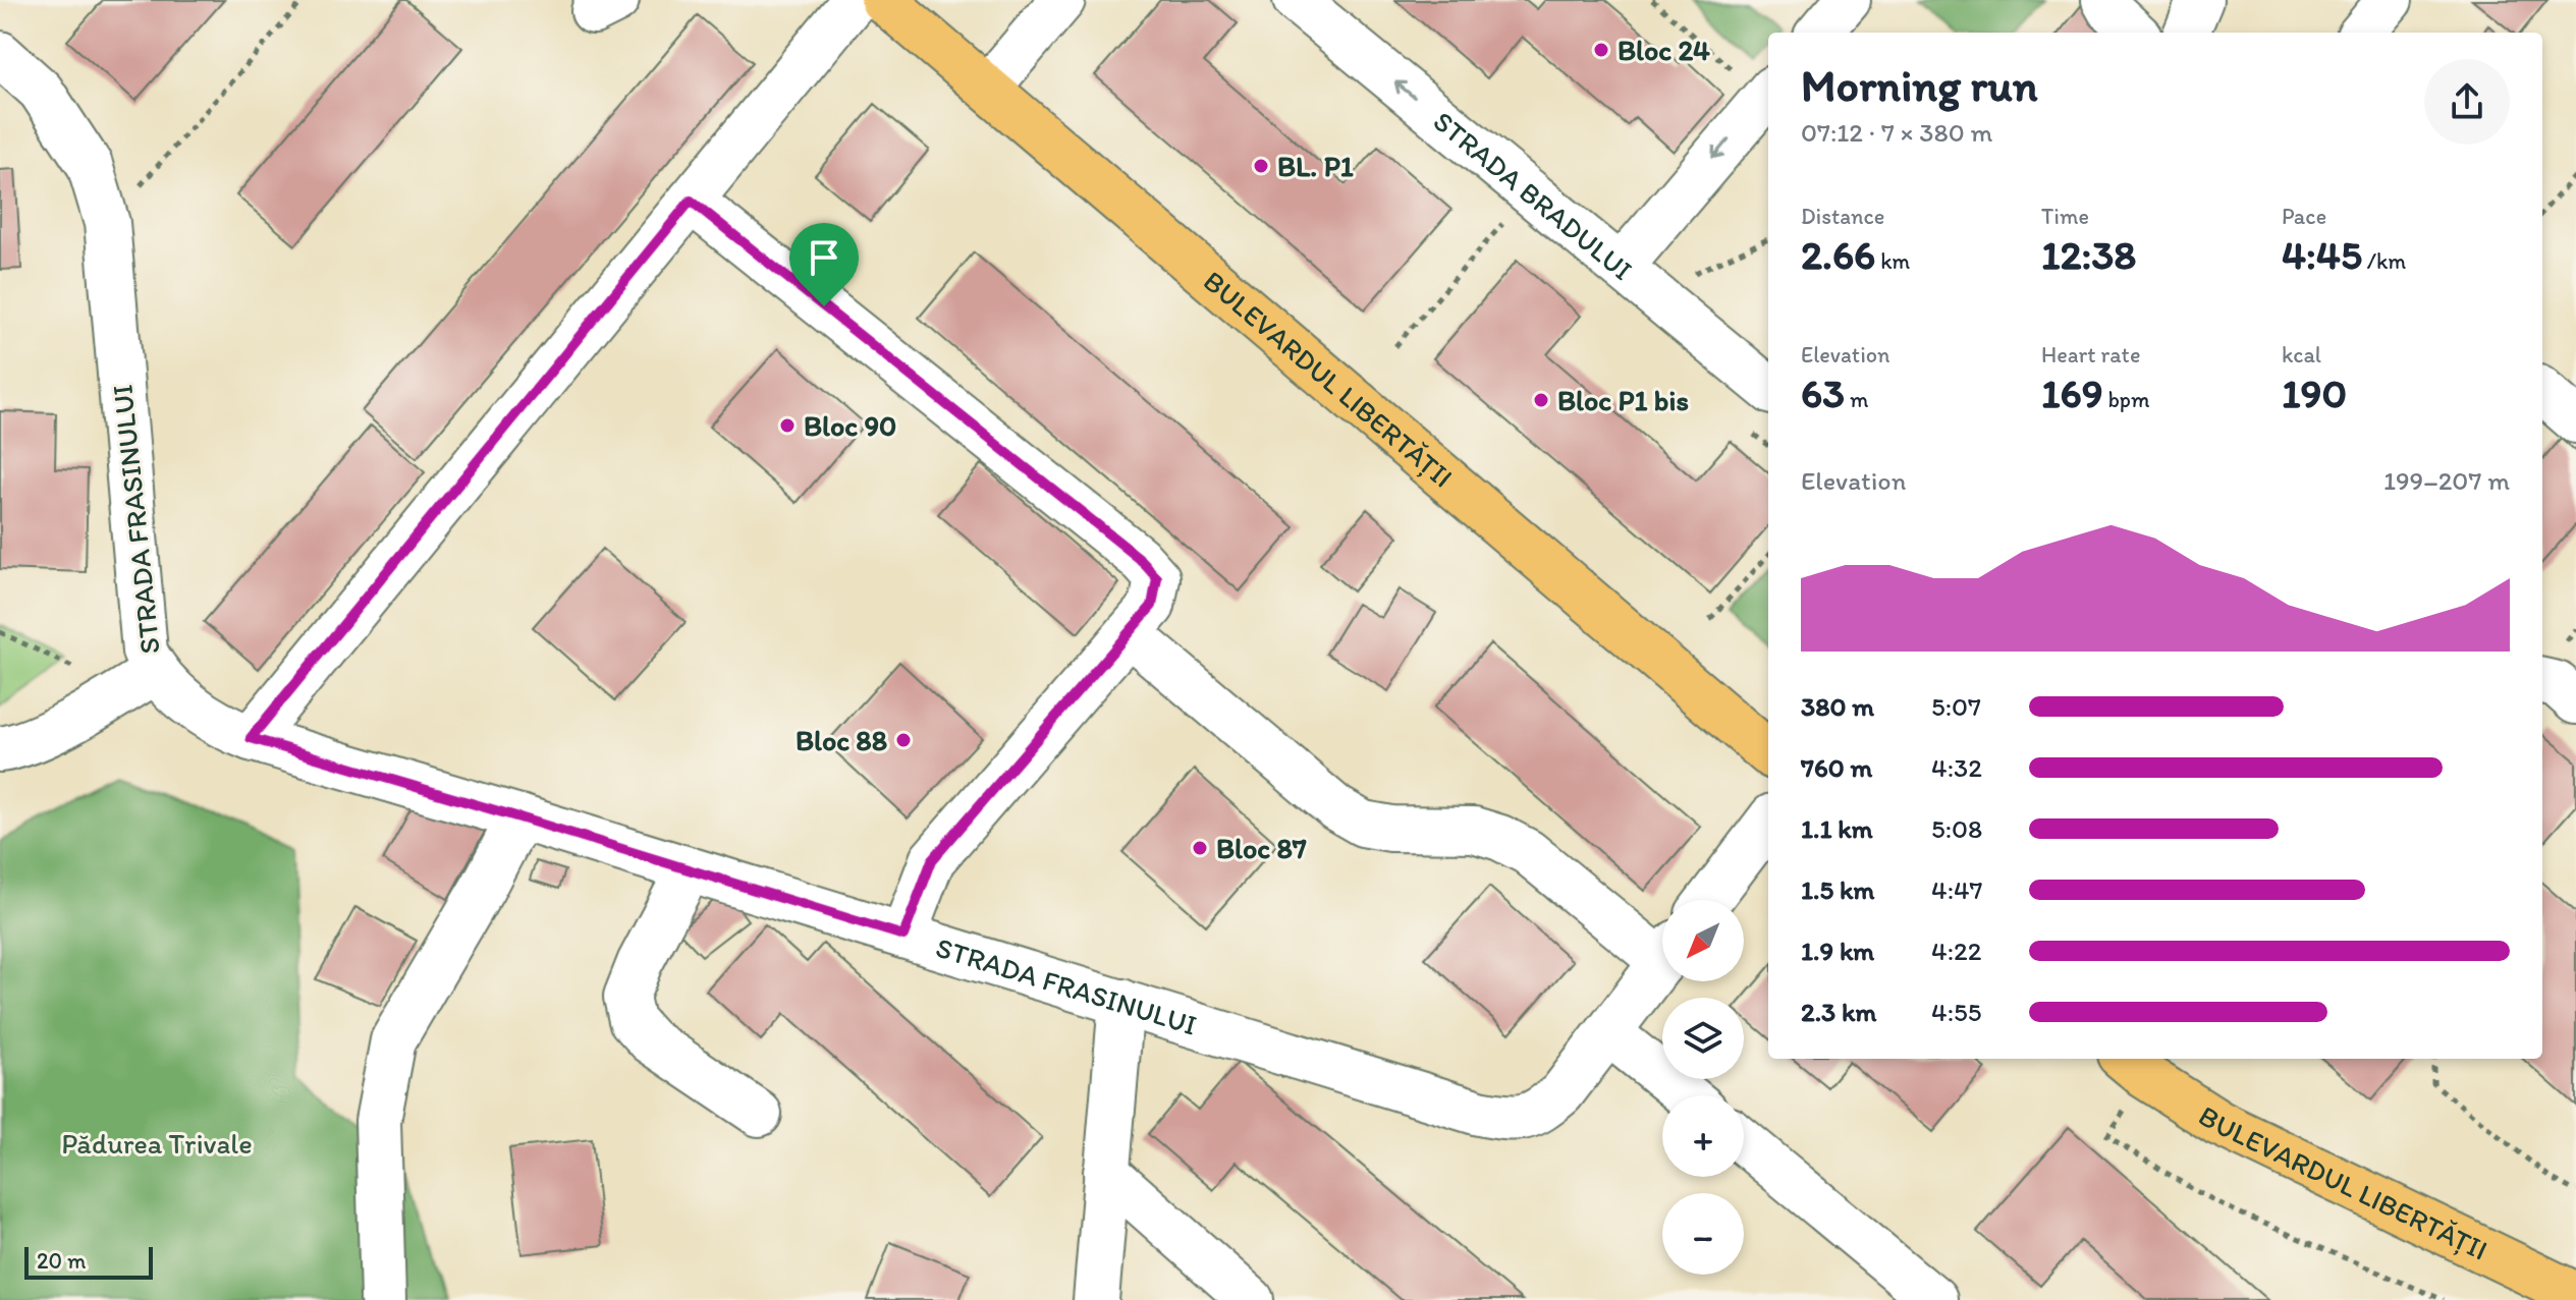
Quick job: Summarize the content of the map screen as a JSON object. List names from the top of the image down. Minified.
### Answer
{"streets":{"main road":["BULEVARDUL LIBERTĂȚII"],"street":["STRADA BRADULUI","STRADA FRASINULUI"]},"one_way":["STRADA BRADULUI"],"parks":["Pădurea Trivale"],"places":["Bloc 24","BL. P1","Bloc P1 bis","Bloc 90","Bloc 88","Bloc 87"],"scale_bar":"20 m","north":"bottom left","page":{"heading":["Morning run","07:12 · 7 × 380 m"],"stats":[["Distance","2.66 km"],["Time","12:38"],["Pace","4:45 /km"],["Elevation","63 m"],["Heart rate","169 bpm"],["kcal","190"]],"chart":["Elevation","199–207 m"],"list":[{"name":"380 m","note":"5:07"},{"name":"760 m","note":"4:32"},{"name":"1.1 km","note":"5:08"},{"name":"1.5 km","note":"4:47"},{"name":"1.9 km","note":"4:22"},{"name":"2.3 km","note":"4:55"}],"map_buttons":["+","−"],"scale":"20 m"}}
